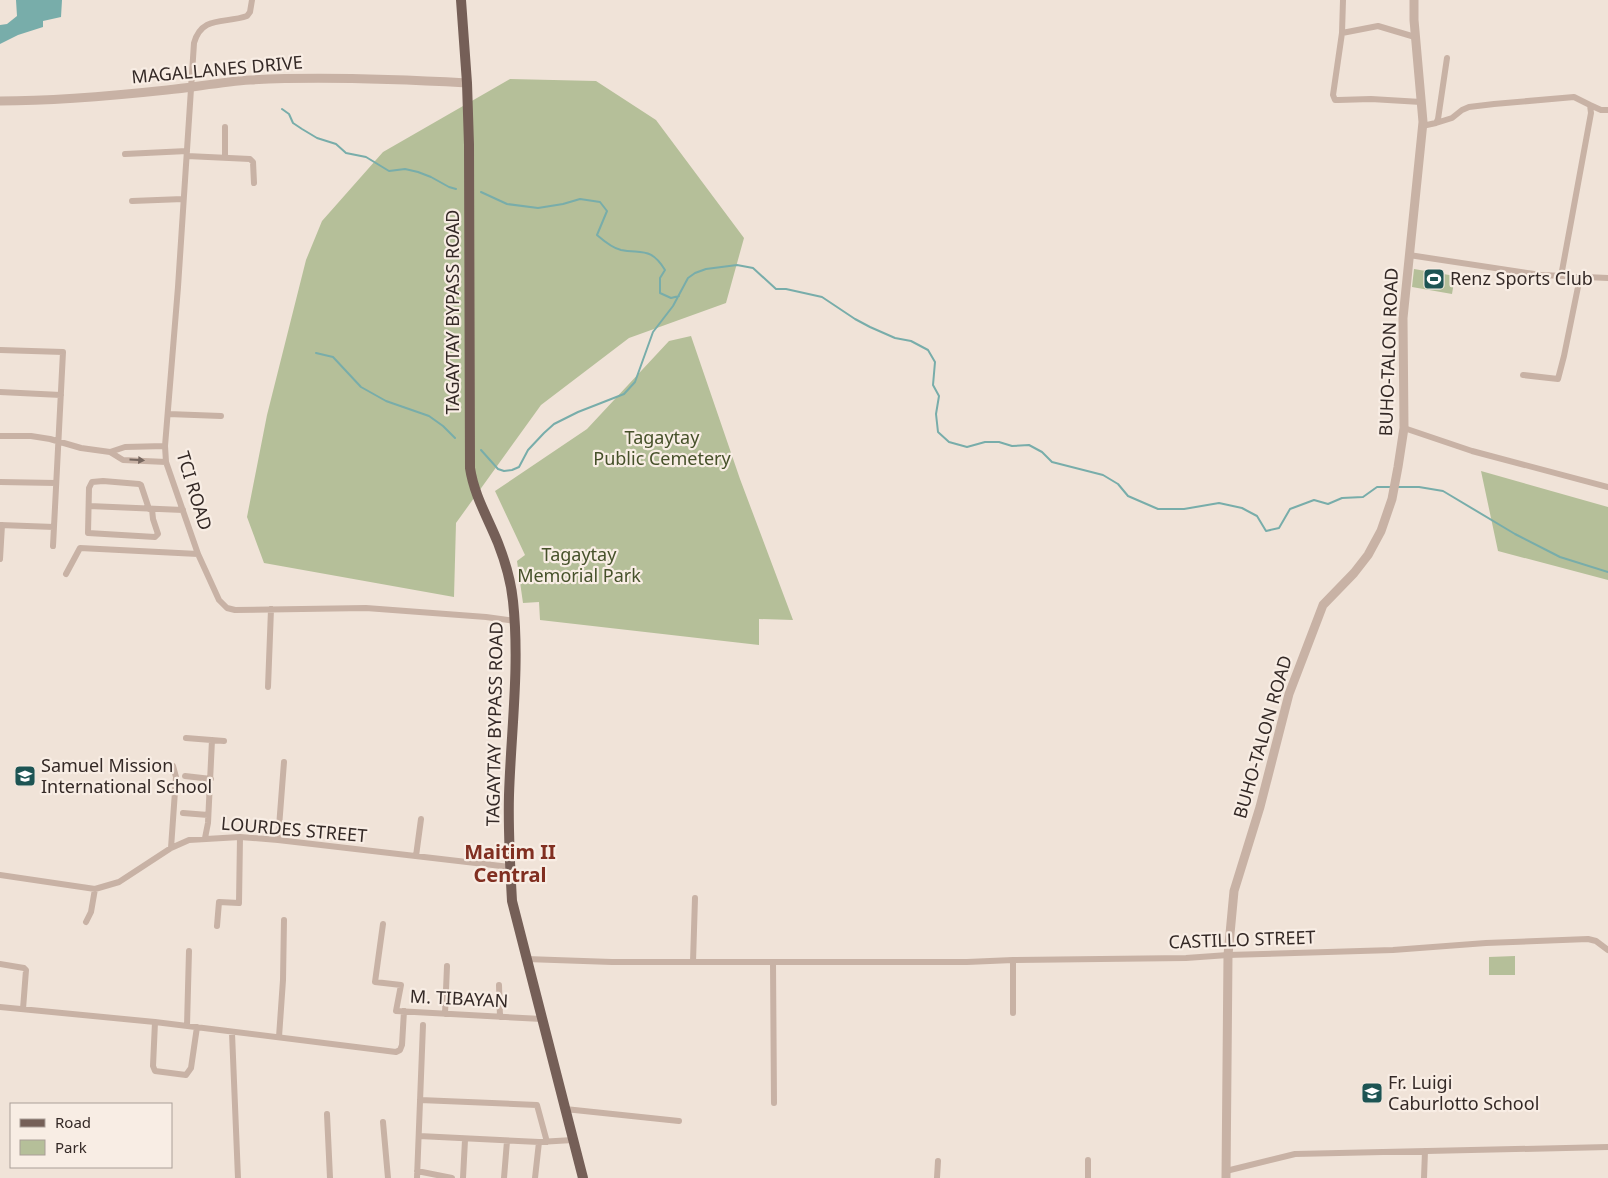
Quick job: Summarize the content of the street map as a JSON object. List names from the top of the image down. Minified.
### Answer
{"streets":{"main road":["TAGAYTAY BYPASS ROAD"],"street":["MAGALLANES DRIVE","BUHO-TALON ROAD","TCI ROAD","LOURDES STREET","CASTILLO STREET","M. TIBAYAN"]},"crossings":[["MAGALLANES DRIVE","TAGAYTAY BYPASS ROAD"],["MAGALLANES DRIVE","TCI ROAD"],["TAGAYTAY BYPASS ROAD","TCI ROAD"],["TAGAYTAY BYPASS ROAD","LOURDES STREET"],["TAGAYTAY BYPASS ROAD","CASTILLO STREET"],["TAGAYTAY BYPASS ROAD","M. TIBAYAN"],["BUHO-TALON ROAD","CASTILLO STREET"]],"districts":["Maitim II Central"],"parks":["Tagaytay Public Cemetery","Tagaytay Memorial Park"],"places":{"sports":["Renz Sports Club"],"school or university":["Samuel Mission International School","Fr. Luigi Caburlotto School"]},"legend":["Road","Park"]}
